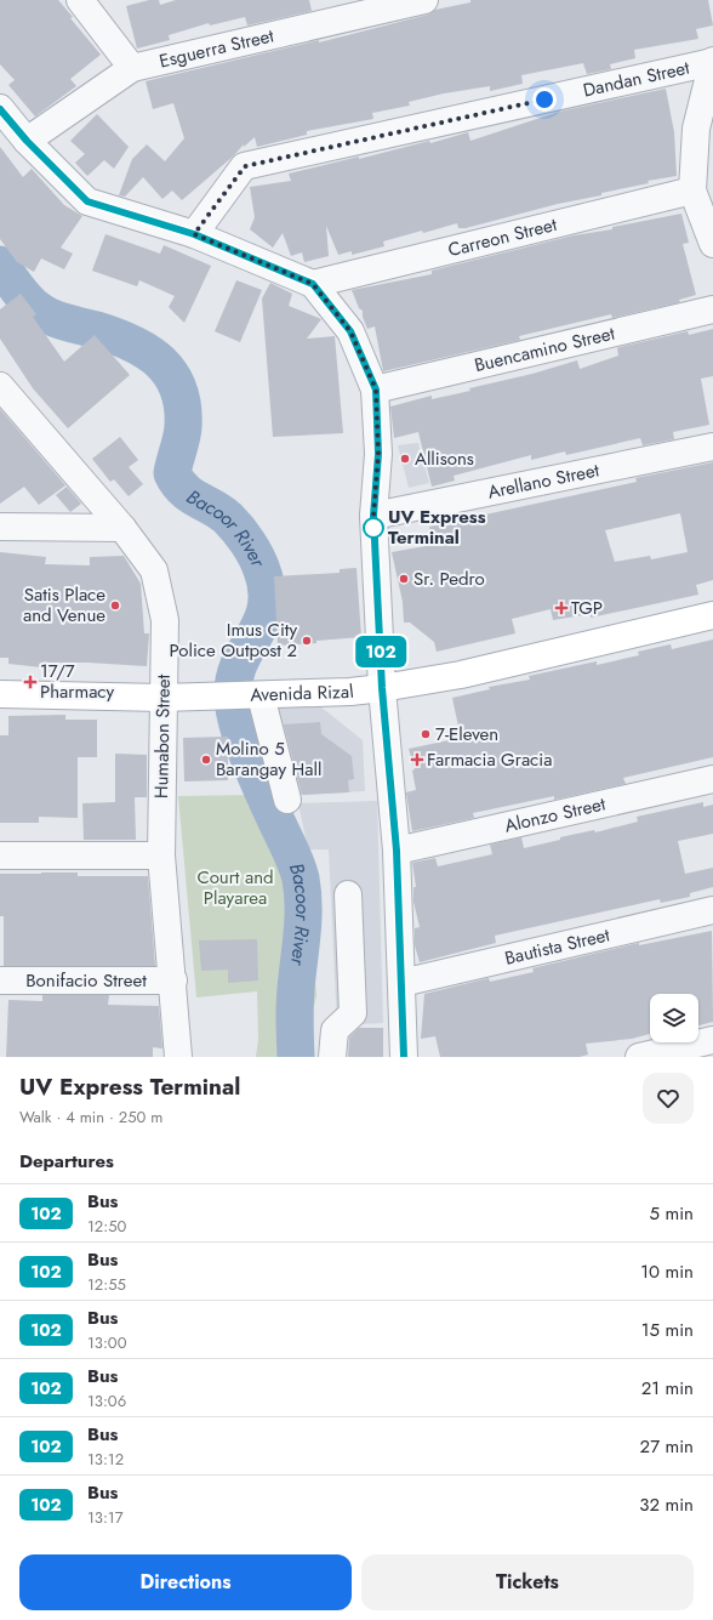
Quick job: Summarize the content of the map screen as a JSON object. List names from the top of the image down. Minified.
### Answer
{"streets":{"main road":["Avenida Rizal"],"street":["Esguerra Street","Dandan Street","Carreon Street","Buencamino Street","Arellano Street","Humabon Street","Alonzo Street","Bautista Street","Bonifacio Street"]},"crossings":[["Avenida Rizal","Humabon Street"],["Humabon Street","Bonifacio Street"]],"water":["Bacoor River"],"parks":["Court and Playarea"],"places":{"other":["Allisons","UV Express Terminal","Sr. Pedro","Satis Place and Venue","Imus City Police Outpost 2","7-Eleven","Molino 5 Barangay Hall"],"health":["TGP","17/7 Pharmacy","Farmacia Gracia"]},"lines":["bus line 102"],"page":{"on_map":"102","heading":[["UV Express Terminal","Walk · 4 min · 250 m"],"Departures"],"list":[{"mark":"102","name":"Bus","note":"12:50","value":"5 min"},{"mark":"102","name":"Bus","note":"12:55","value":"10 min"},{"mark":"102","name":"Bus","note":"13:00","value":"15 min"},{"mark":"102","name":"Bus","note":"13:06","value":"21 min"},{"mark":"102","name":"Bus","note":"13:12","value":"27 min"},{"mark":"102","name":"Bus","note":"13:17","value":"32 min"}],"buttons":["Directions","Tickets"]}}
